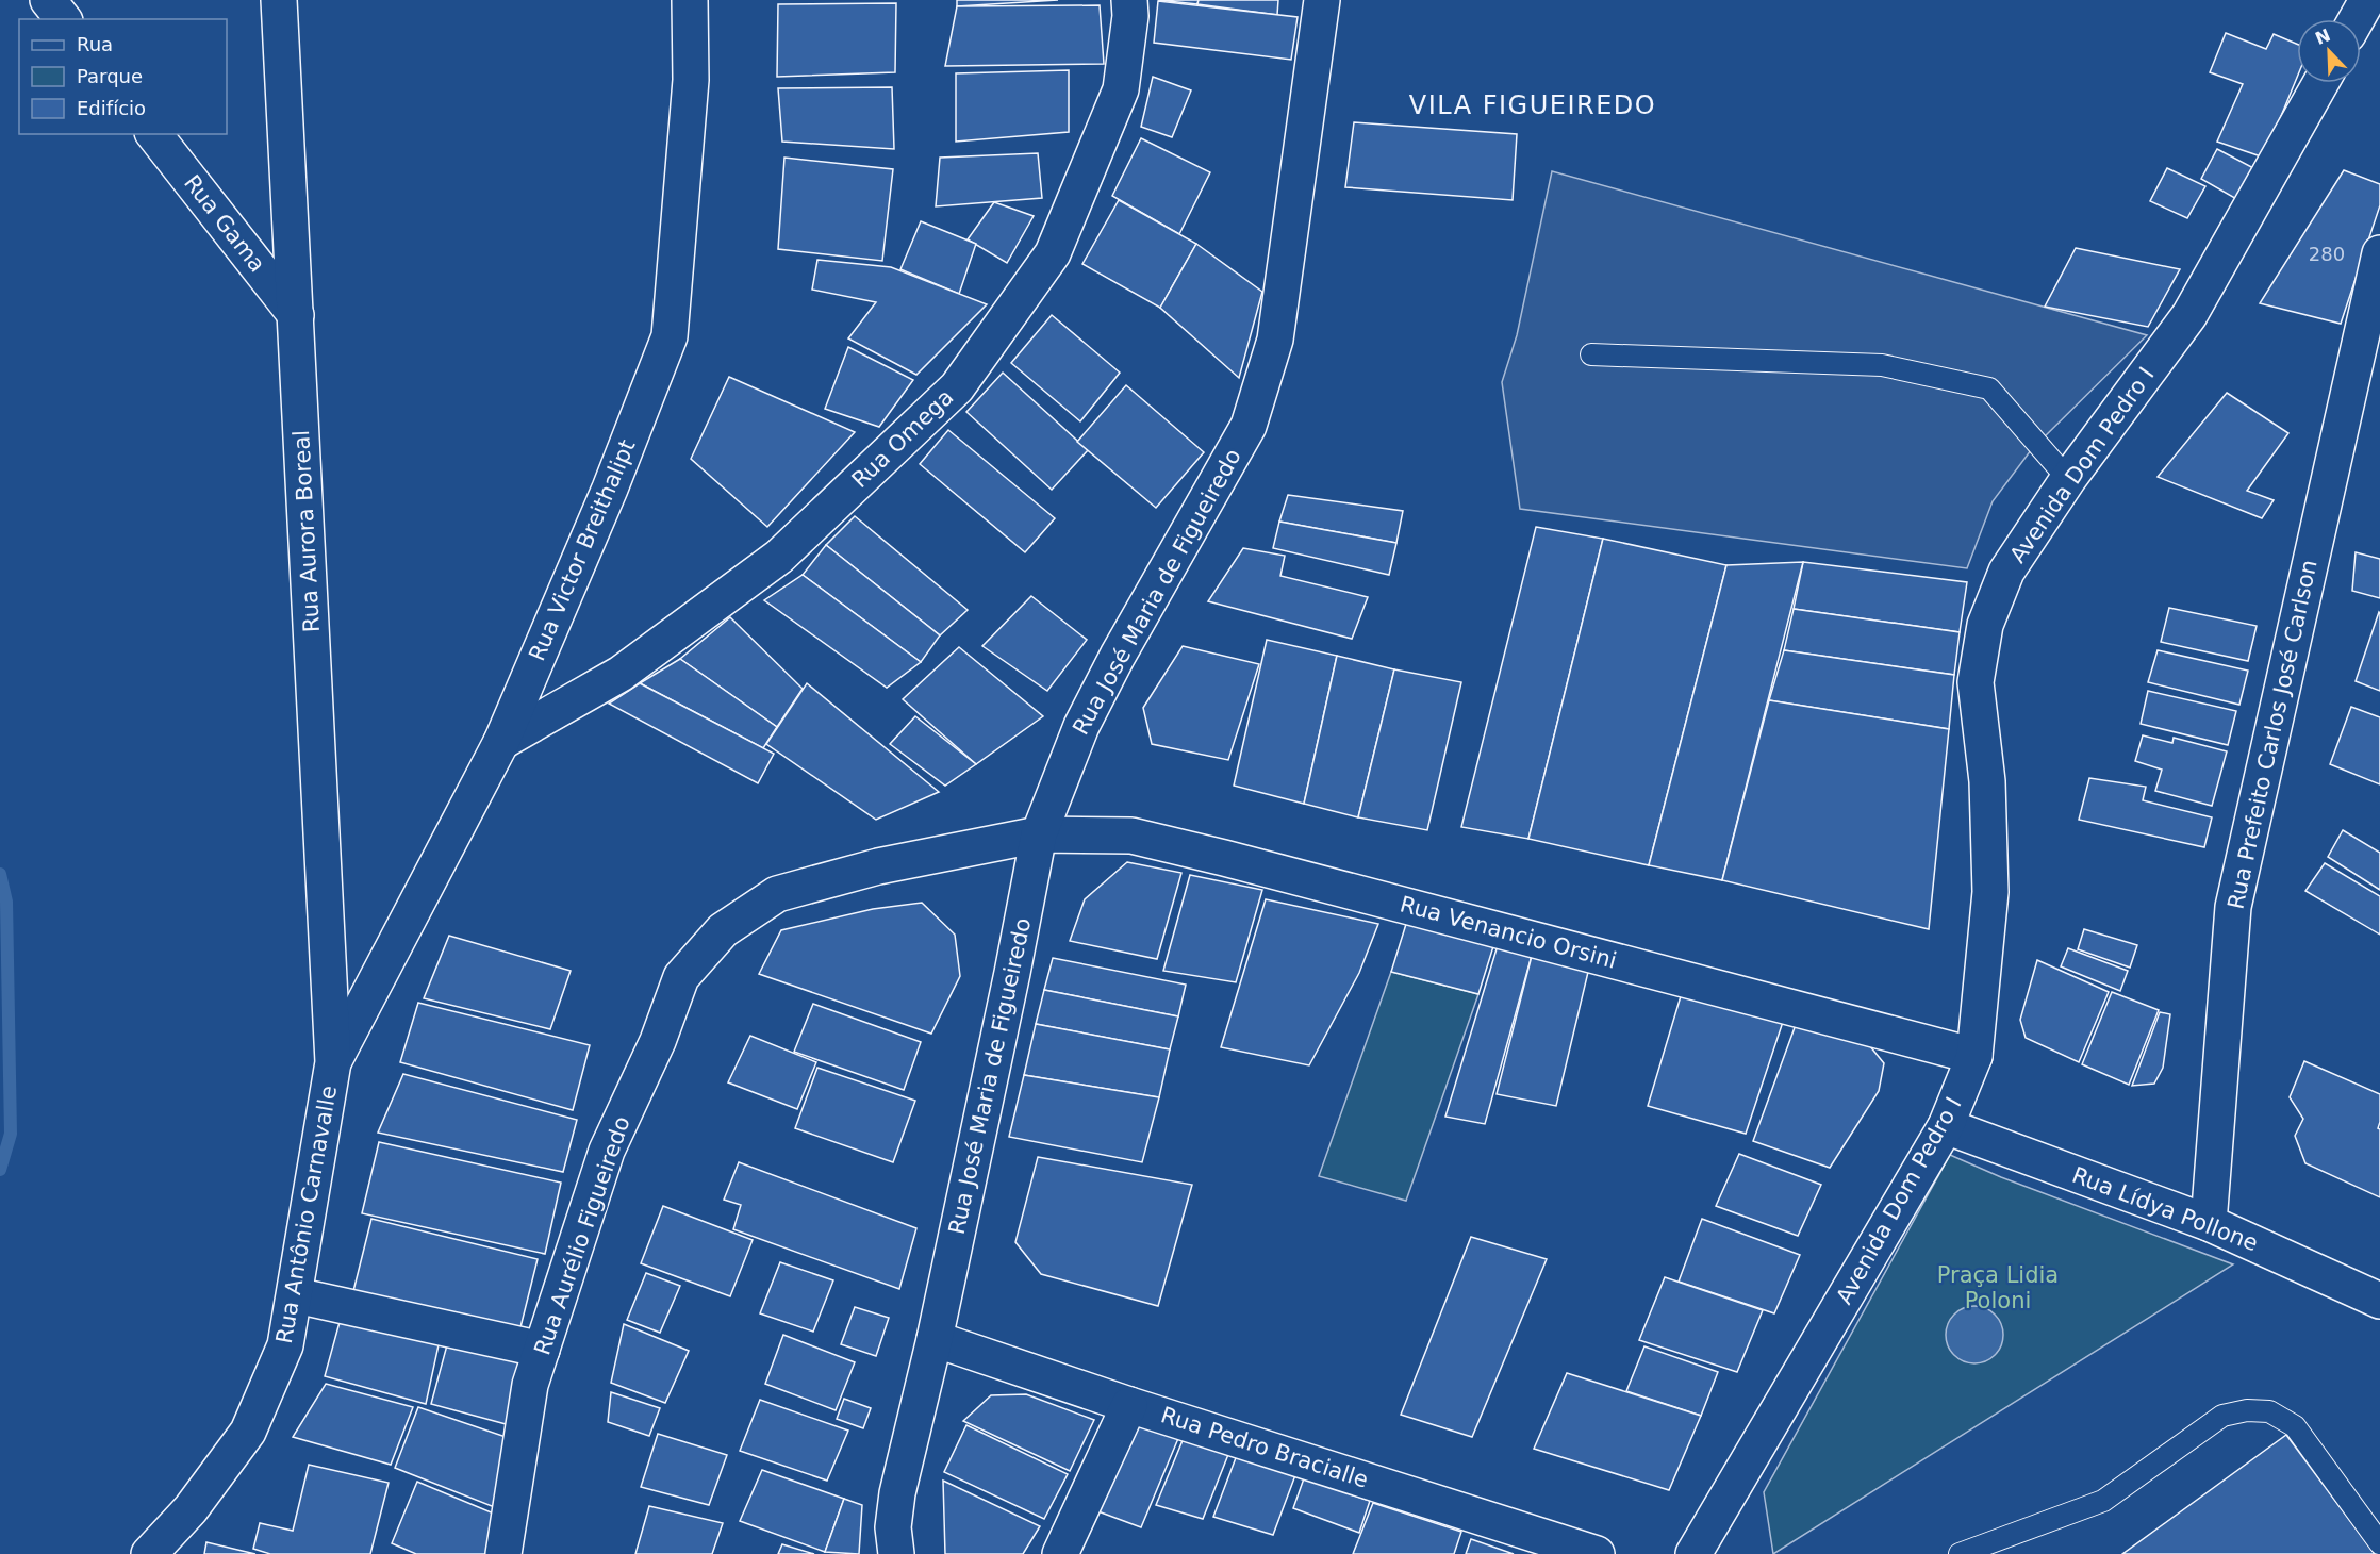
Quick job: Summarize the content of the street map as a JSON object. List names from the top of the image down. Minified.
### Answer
{"streets":{"street":["Rua Gama","Rua Omega","Avenida Dom Pedro I","Rua Aurora Boreal","Rua Victor Breithalipt","Rua José Maria de Figueiredo","Rua Prefeito Carlos José Carlson","Rua Venancio Orsini","Rua Lídya Pollone","Rua Antônio Carnavalle","Rua Aurélio Figueiredo","Rua Pedro Bracialle"]},"crossings":[["Rua Gama","Rua Aurora Boreal"],["Rua Omega","Rua Victor Breithalipt"],["Avenida Dom Pedro I","Rua Venancio Orsini"],["Avenida Dom Pedro I","Rua Lídya Pollone"],["Rua Aurora Boreal","Rua Victor Breithalipt"],["Rua Aurora Boreal","Rua Antônio Carnavalle"],["Rua Victor Breithalipt","Rua Antônio Carnavalle"],["Rua José Maria de Figueiredo","Rua Venancio Orsini"],["Rua José Maria de Figueiredo","Rua Aurélio Figueiredo"],["Rua José Maria de Figueiredo","Rua Pedro Bracialle"],["Rua Prefeito Carlos José Carlson","Rua Lídya Pollone"],["Rua Venancio Orsini","Rua Aurélio Figueiredo"]],"districts":["VILA FIGUEIREDO"],"parks":["Praça Lidia Poloni"],"house_numbers":["280"],"legend":["Rua","Parque","Edifício"],"north":"top left"}
